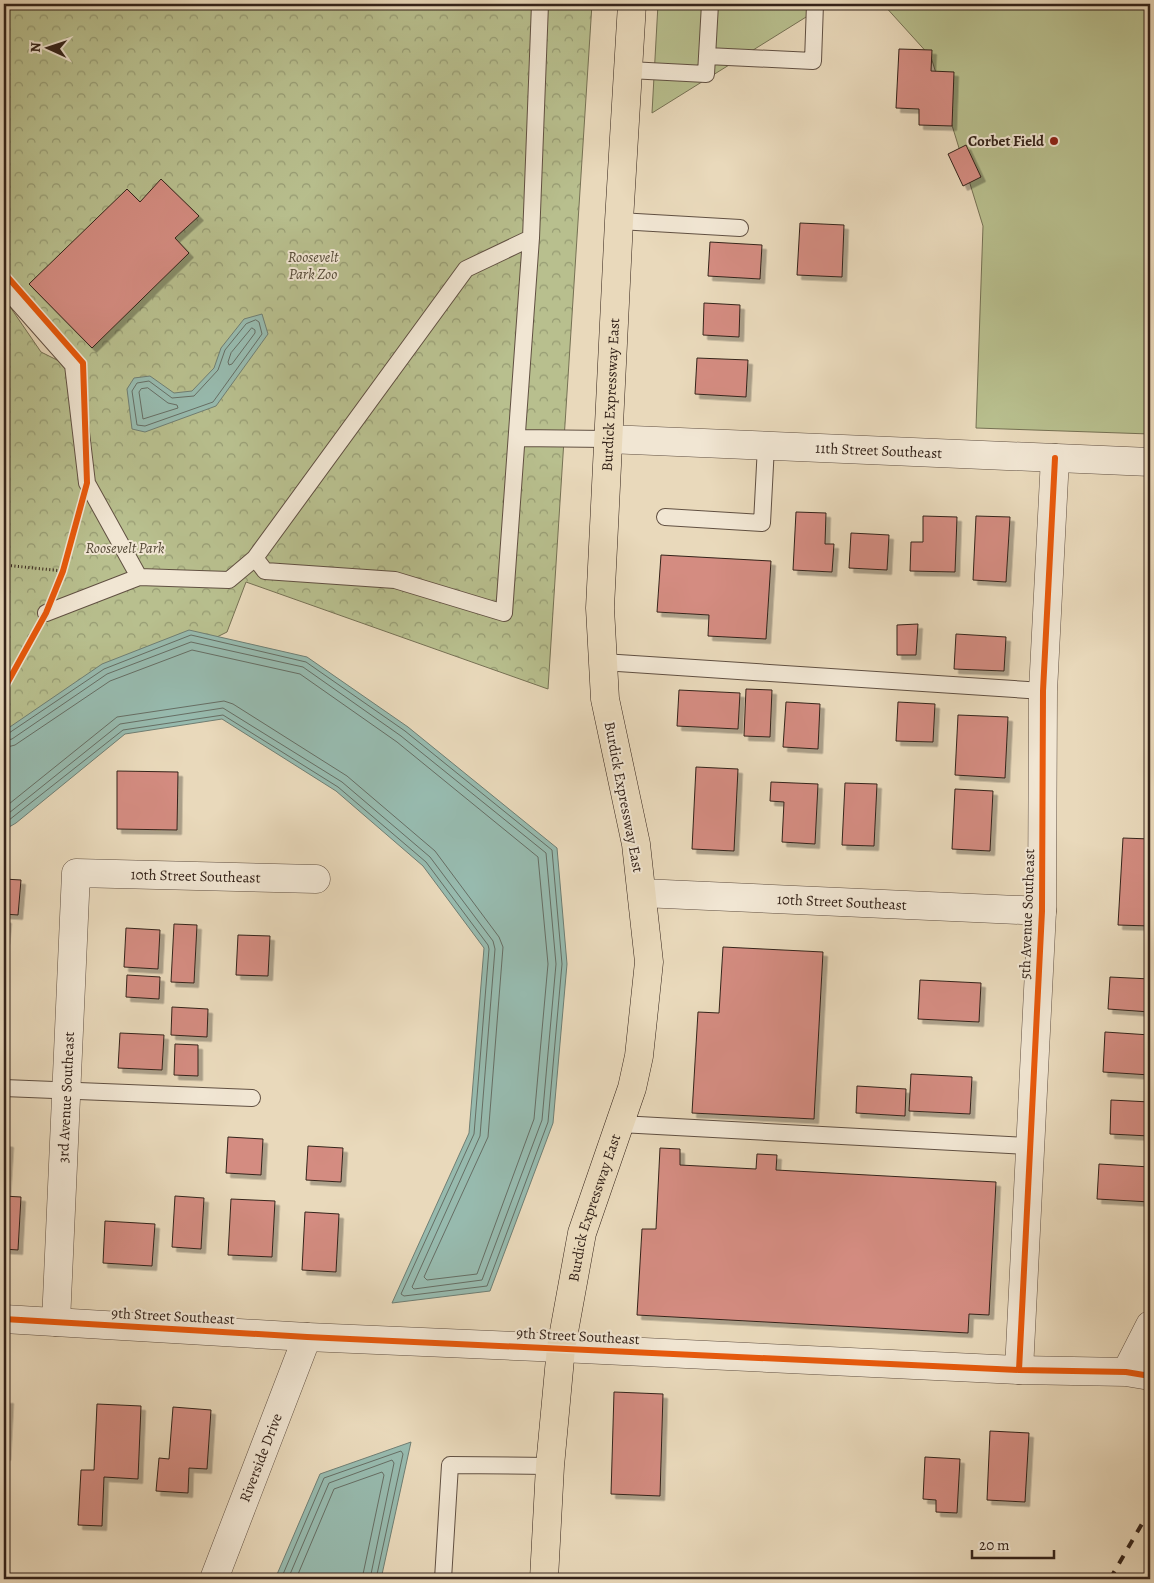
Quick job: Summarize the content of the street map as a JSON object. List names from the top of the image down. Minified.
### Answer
{"streets":{"main road":["Burdick Expressway East"],"street":["11th Street Southeast","10th Street Southeast","5th Avenue Southeast","3rd Avenue Southeast","9th Street Southeast","Riverside Drive"]},"crossings":[["Burdick Expressway East","11th Street Southeast"],["Burdick Expressway East","10th Street Southeast"],["Burdick Expressway East","9th Street Southeast"],["11th Street Southeast","5th Avenue Southeast"],["10th Street Southeast","5th Avenue Southeast"],["10th Street Southeast","3rd Avenue Southeast"],["5th Avenue Southeast","9th Street Southeast"],["3rd Avenue Southeast","9th Street Southeast"],["9th Street Southeast","Riverside Drive"]],"parks":["Roosevelt Park Zoo","Roosevelt Park"],"places":["Corbet Field"],"scale_bar":"20 m","north":"left"}
